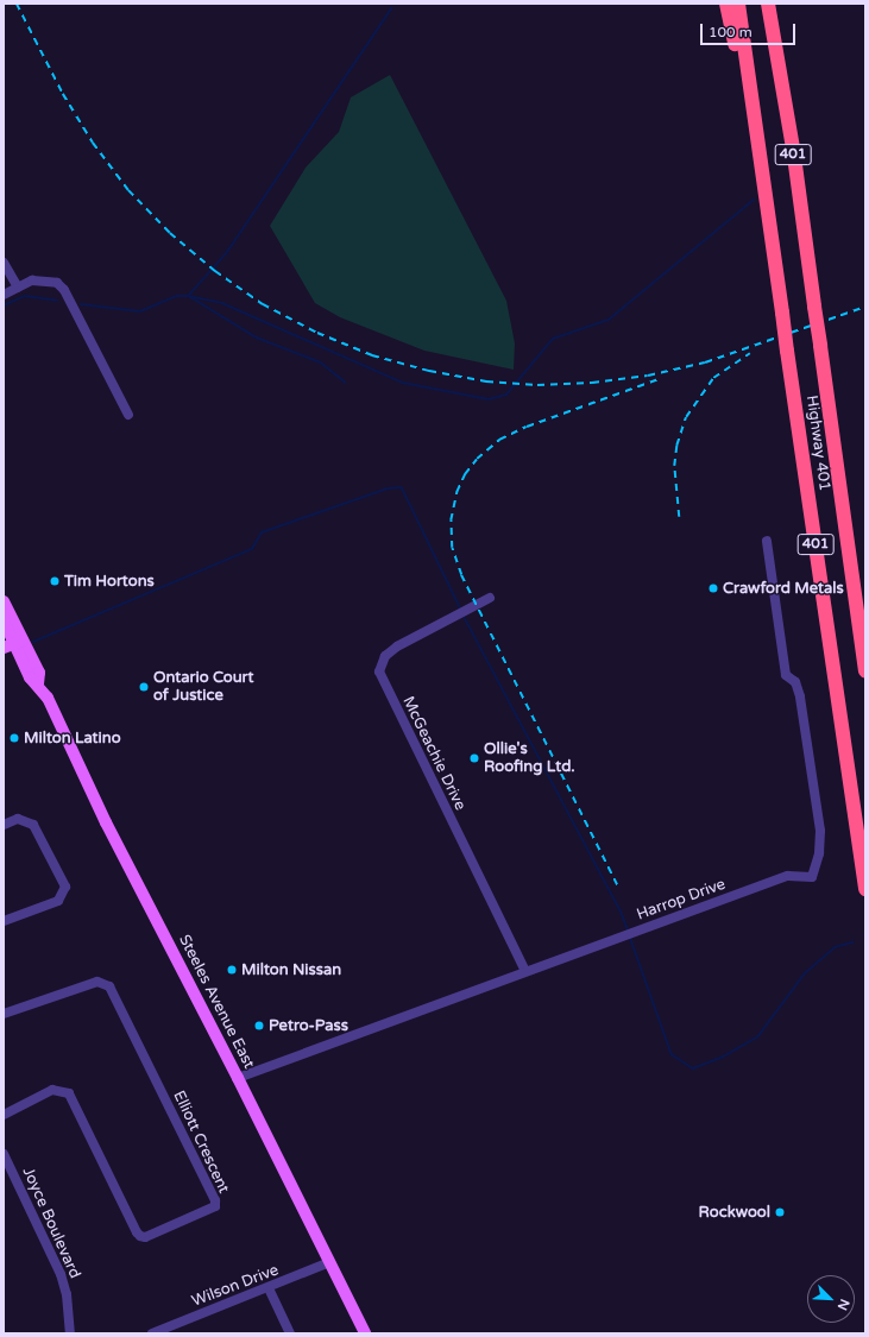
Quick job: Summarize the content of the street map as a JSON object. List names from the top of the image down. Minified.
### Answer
{"streets":{"highway":["401","Highway 401"],"main road":["Steeles Avenue East"],"street":["McGeachie Drive","Harrop Drive","Elliott Crescent","Joyce Boulevard","Wilson Drive"]},"crossings":[["McGeachie Drive","Harrop Drive"],["Harrop Drive","Steeles Avenue East"],["Steeles Avenue East","Wilson Drive"]],"places":["Tim Hortons","Crawford Metals","Ontario Court of Justice","Milton Latino","Ollie's Roofing Ltd.","Milton Nissan","Petro-Pass","Rockwool"],"scale_bar":"100 m","north":"bottom right"}
